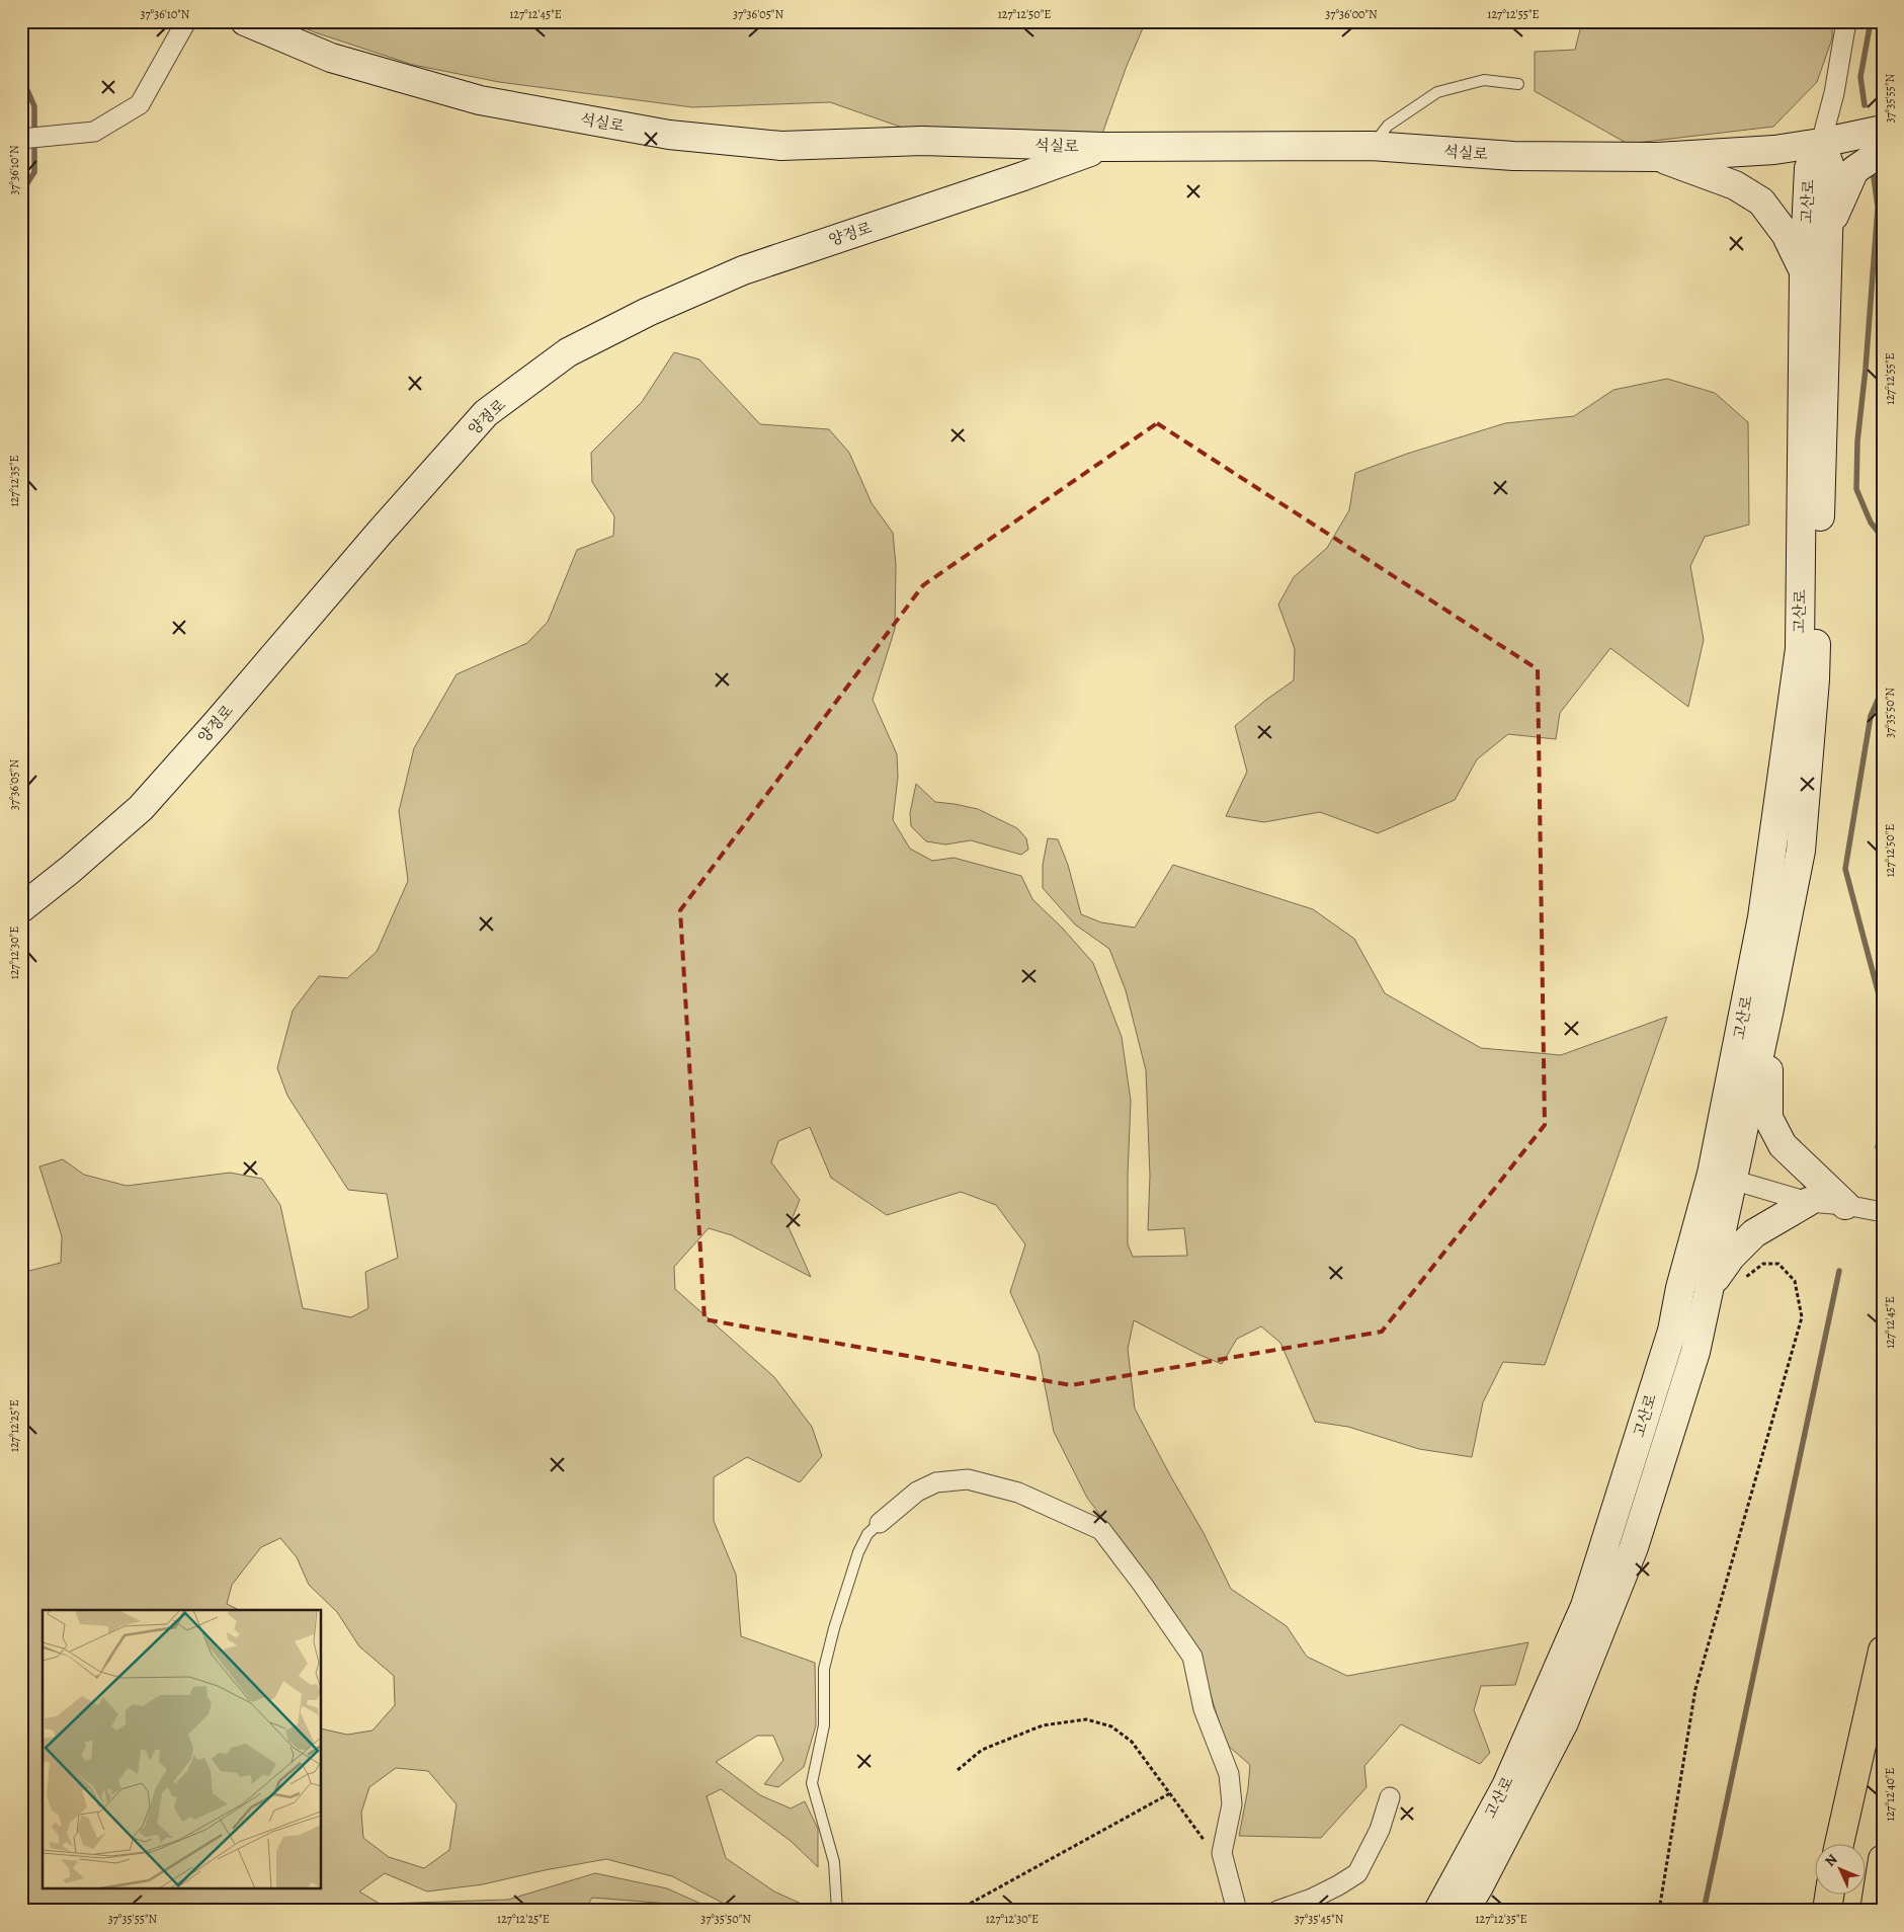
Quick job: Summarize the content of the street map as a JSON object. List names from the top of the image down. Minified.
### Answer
{"streets":{"street":["석실로","고산로","양정로"]},"crossings":[["석실로","고산로"],["석실로","양정로"]],"north":"top left","coordinates":["37°36'10\"N","127°12'45\"E","37°36'05\"N","127°12'50\"E","37°36'00\"N","127°12'55\"E","37°35'55\"N","127°12'35\"E","37°35'50\"N","127°12'30\"E","127°12'25\"E","127°12'40\"E","37°35'45\"N"]}
